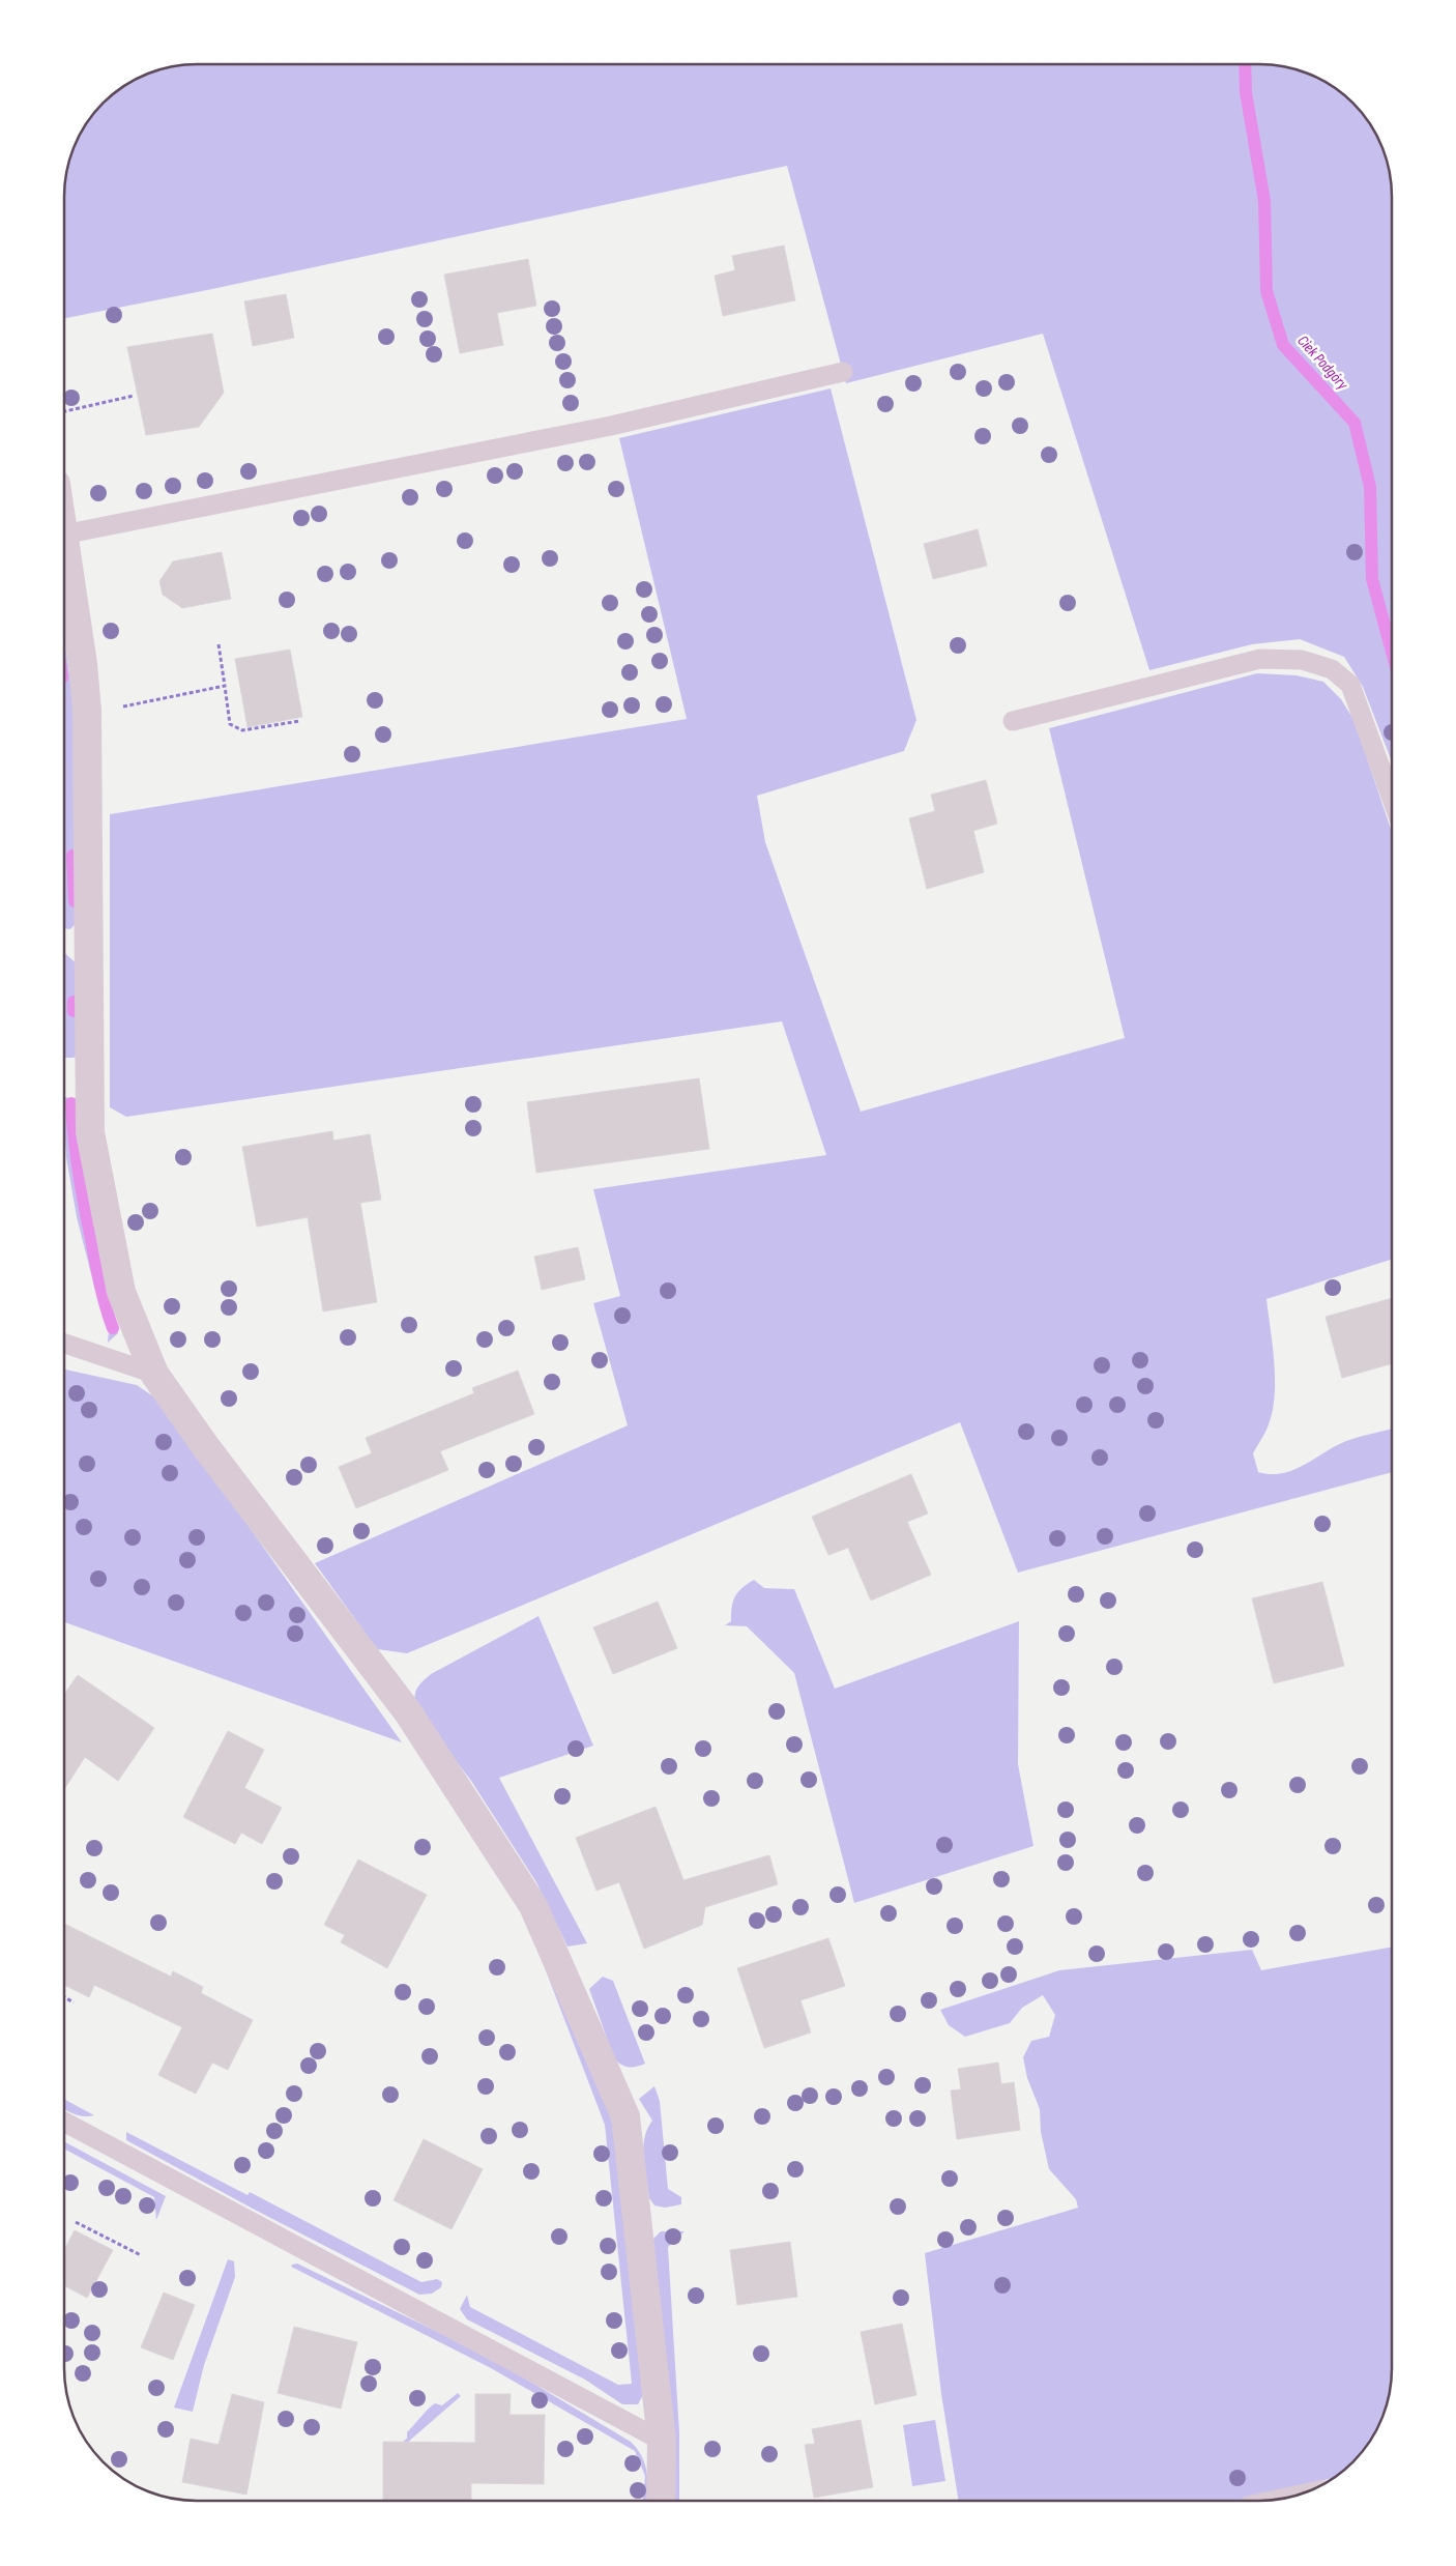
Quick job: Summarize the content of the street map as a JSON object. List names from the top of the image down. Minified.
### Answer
{"water":["Ciek Podgóry"]}
